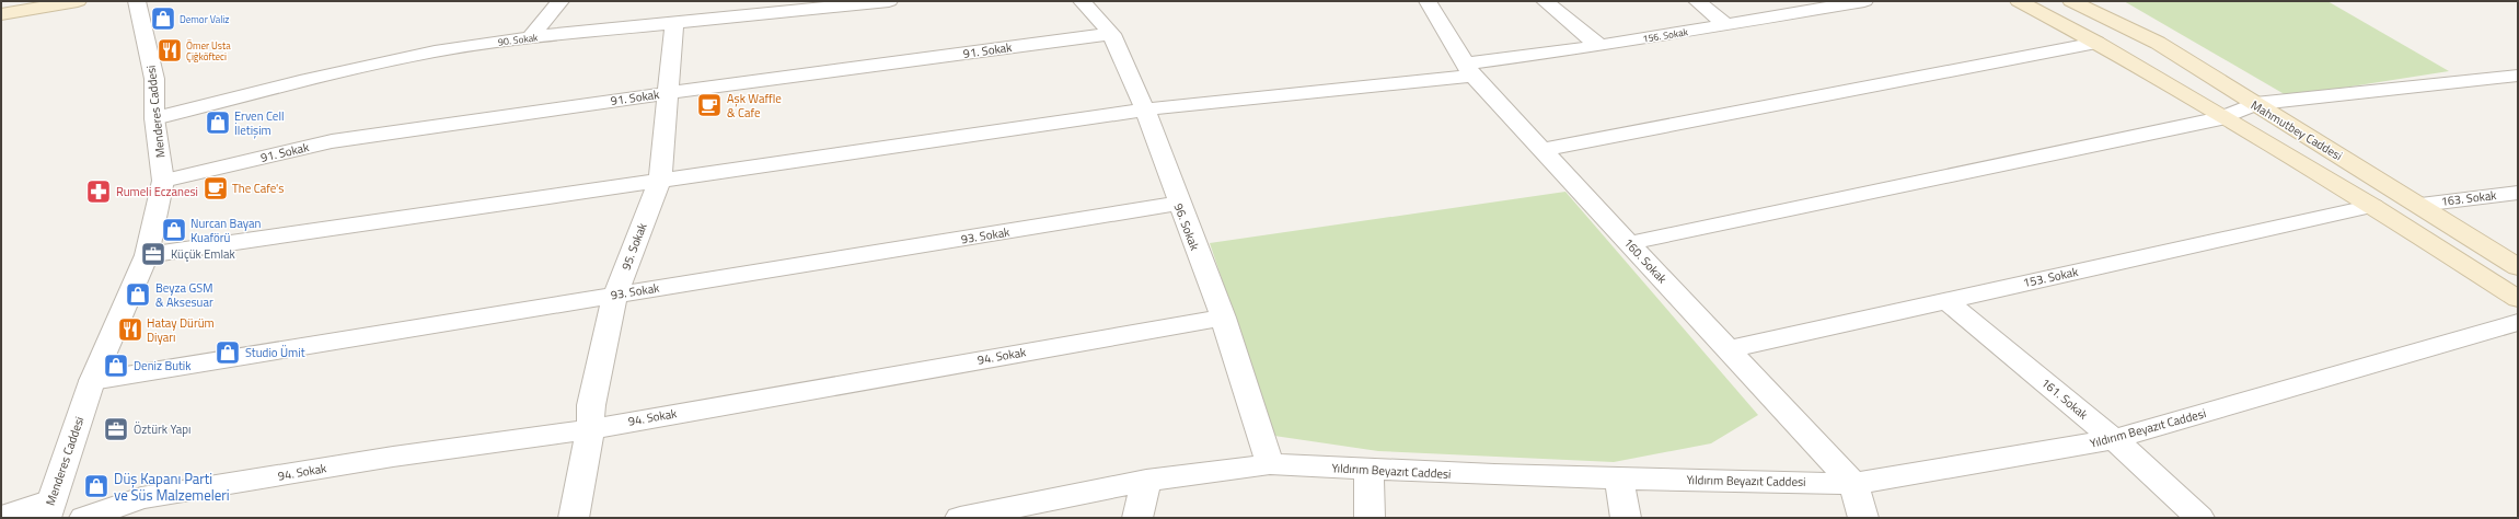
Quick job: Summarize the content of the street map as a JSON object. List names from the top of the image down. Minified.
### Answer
{"streets":{"main road":["Mahmutbey Caddesi"],"street":["156. Sokak","90. Sokak","91. Sokak","Menderes Caddesi","163. Sokak","96. Sokak","93. Sokak","95. Sokak","160. Sokak","153. Sokak","94. Sokak","161. Sokak","Yıldırım Beyazıt Caddesi"]},"crossings":[["156. Sokak","Menderes Caddesi"],["156. Sokak","96. Sokak"],["156. Sokak","95. Sokak"],["156. Sokak","160. Sokak"],["90. Sokak","Menderes Caddesi"],["90. Sokak","95. Sokak"],["91. Sokak","Menderes Caddesi"],["91. Sokak","96. Sokak"],["91. Sokak","95. Sokak"],["Menderes Caddesi","93. Sokak"],["Mahmutbey Caddesi","163. Sokak"],["96. Sokak","93. Sokak"],["96. Sokak","94. Sokak"],["96. Sokak","Yıldırım Beyazıt Caddesi"],["93. Sokak","95. Sokak"],["95. Sokak","94. Sokak"],["160. Sokak","153. Sokak"],["160. Sokak","Yıldırım Beyazıt Caddesi"],["153. Sokak","161. Sokak"],["161. Sokak","Yıldırım Beyazıt Caddesi"]],"places":{"shop":["Demor Valiz","Erven Cell İletişim","Nurcan Bayan Kuaförü","Beyza GSM & Aksesuar","Studio Ümit","Deniz Butik","Düş Kapanı Parti ve Süs Malzemeleri"],"restaurant":["Ömer Usta Çiğköfteci","Hatay Dürüm Diyarı"],"cafe":["Aşk Waffle & Cafe","The Cafe's"],"pharmacy":["Rumeli Eczanesi"],"office":["Küçük Emlak","Öztürk Yapı"]}}
